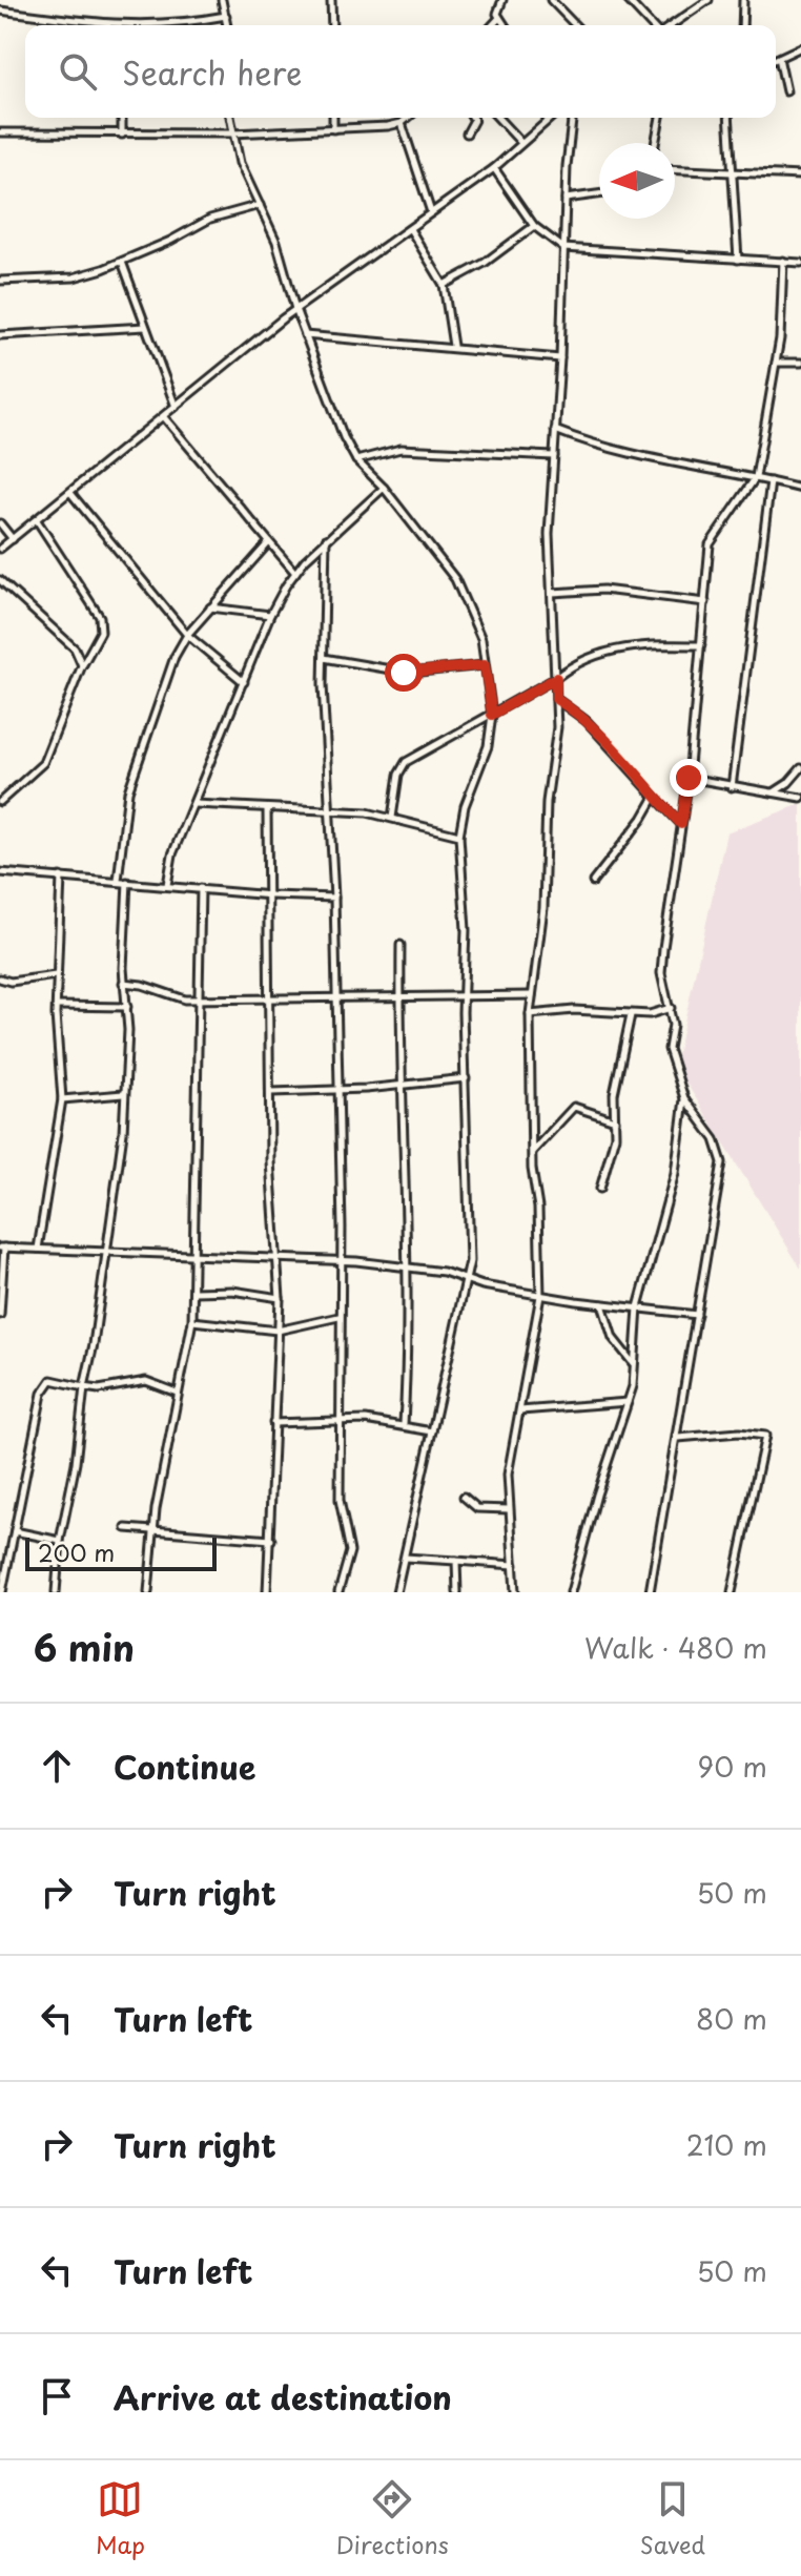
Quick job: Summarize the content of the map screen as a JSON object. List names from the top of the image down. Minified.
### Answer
{"scale_bar":"200 m","north":"left","page":{"search":"Search here","scale":"200 m","heading":["6 min","Walk · 480 m"],"list":[["Continue","90 m"],["Turn right","50 m"],["Turn left","80 m"],["Turn right","210 m"],["Turn left","50 m"],"Arrive at destination"],"nav":["Map","Directions","Saved"]}}
